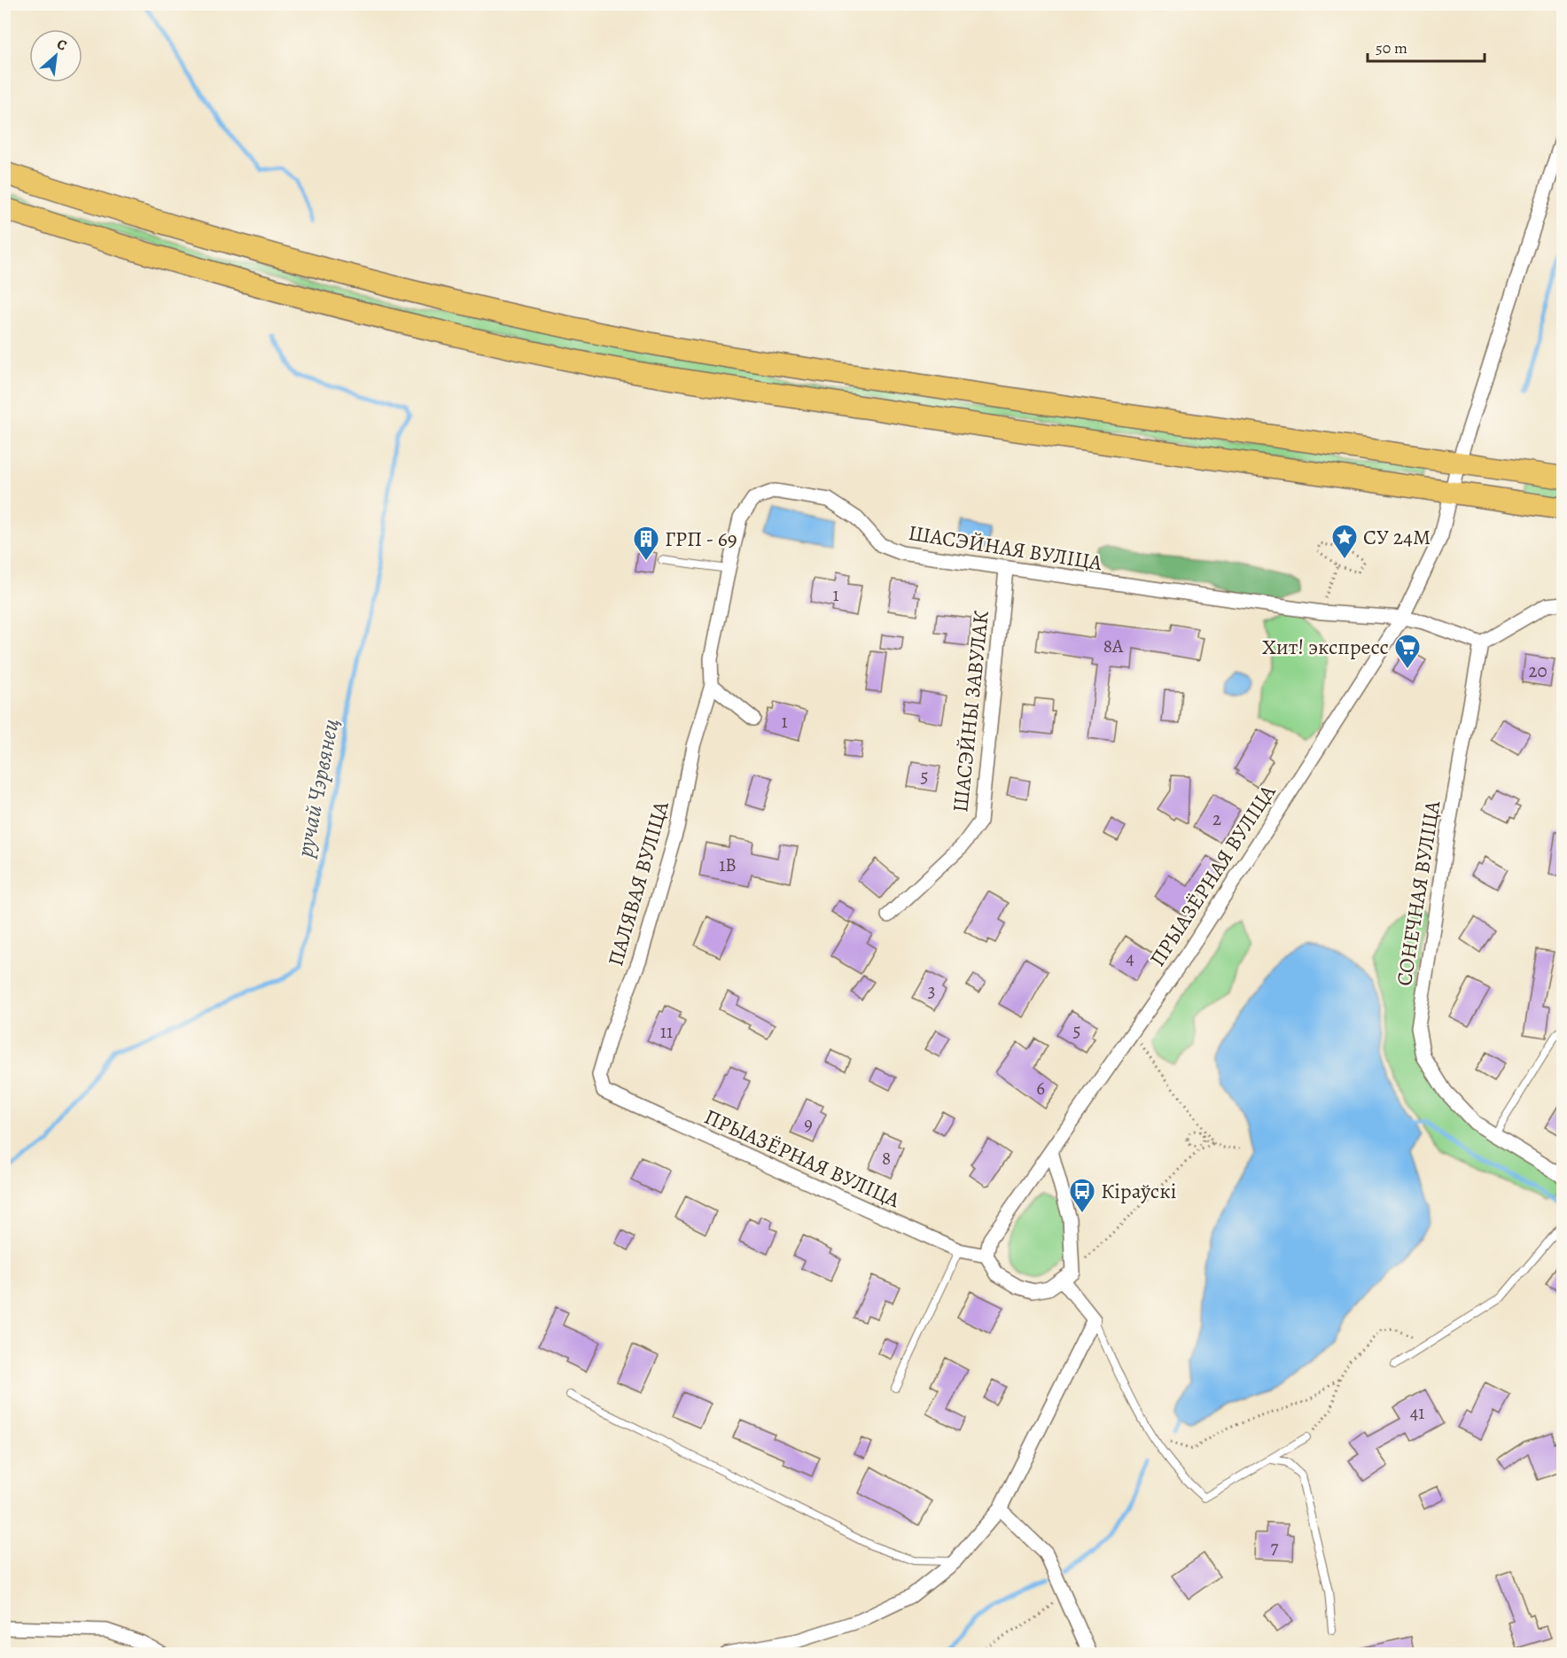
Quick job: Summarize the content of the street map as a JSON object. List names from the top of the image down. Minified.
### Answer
{"streets":{"street":["ШАСЭЙНАЯ ВУЛІЦА","ШАСЭЙНЫ ЗАВУЛАК","ПРЫАЗЁРНАЯ ВУЛІЦА","ПАЛЯВАЯ ВУЛІЦА","СОНЕЧНАЯ ВУЛІЦА"]},"crossings":[["ШАСЭЙНАЯ ВУЛІЦА","ШАСЭЙНЫ ЗАВУЛАК"],["ШАСЭЙНАЯ ВУЛІЦА","ПРЫАЗЁРНАЯ ВУЛІЦА"],["ШАСЭЙНАЯ ВУЛІЦА","ПАЛЯВАЯ ВУЛІЦА"],["ШАСЭЙНАЯ ВУЛІЦА","СОНЕЧНАЯ ВУЛІЦА"],["ПРЫАЗЁРНАЯ ВУЛІЦА","ПАЛЯВАЯ ВУЛІЦА"]],"water":["ручай Чэрвянец"],"places":{"place":["СУ 24М"],"building":["ГРП - 69"],"supermarket":["Хит! экспресс"],"bus stop":["Кіраўскі"]},"house_numbers":["1","8А","20","1","5","2","1В","4","3","5","11","6","9","8","41","7"],"scale_bar":"50 m","north":"top right"}
